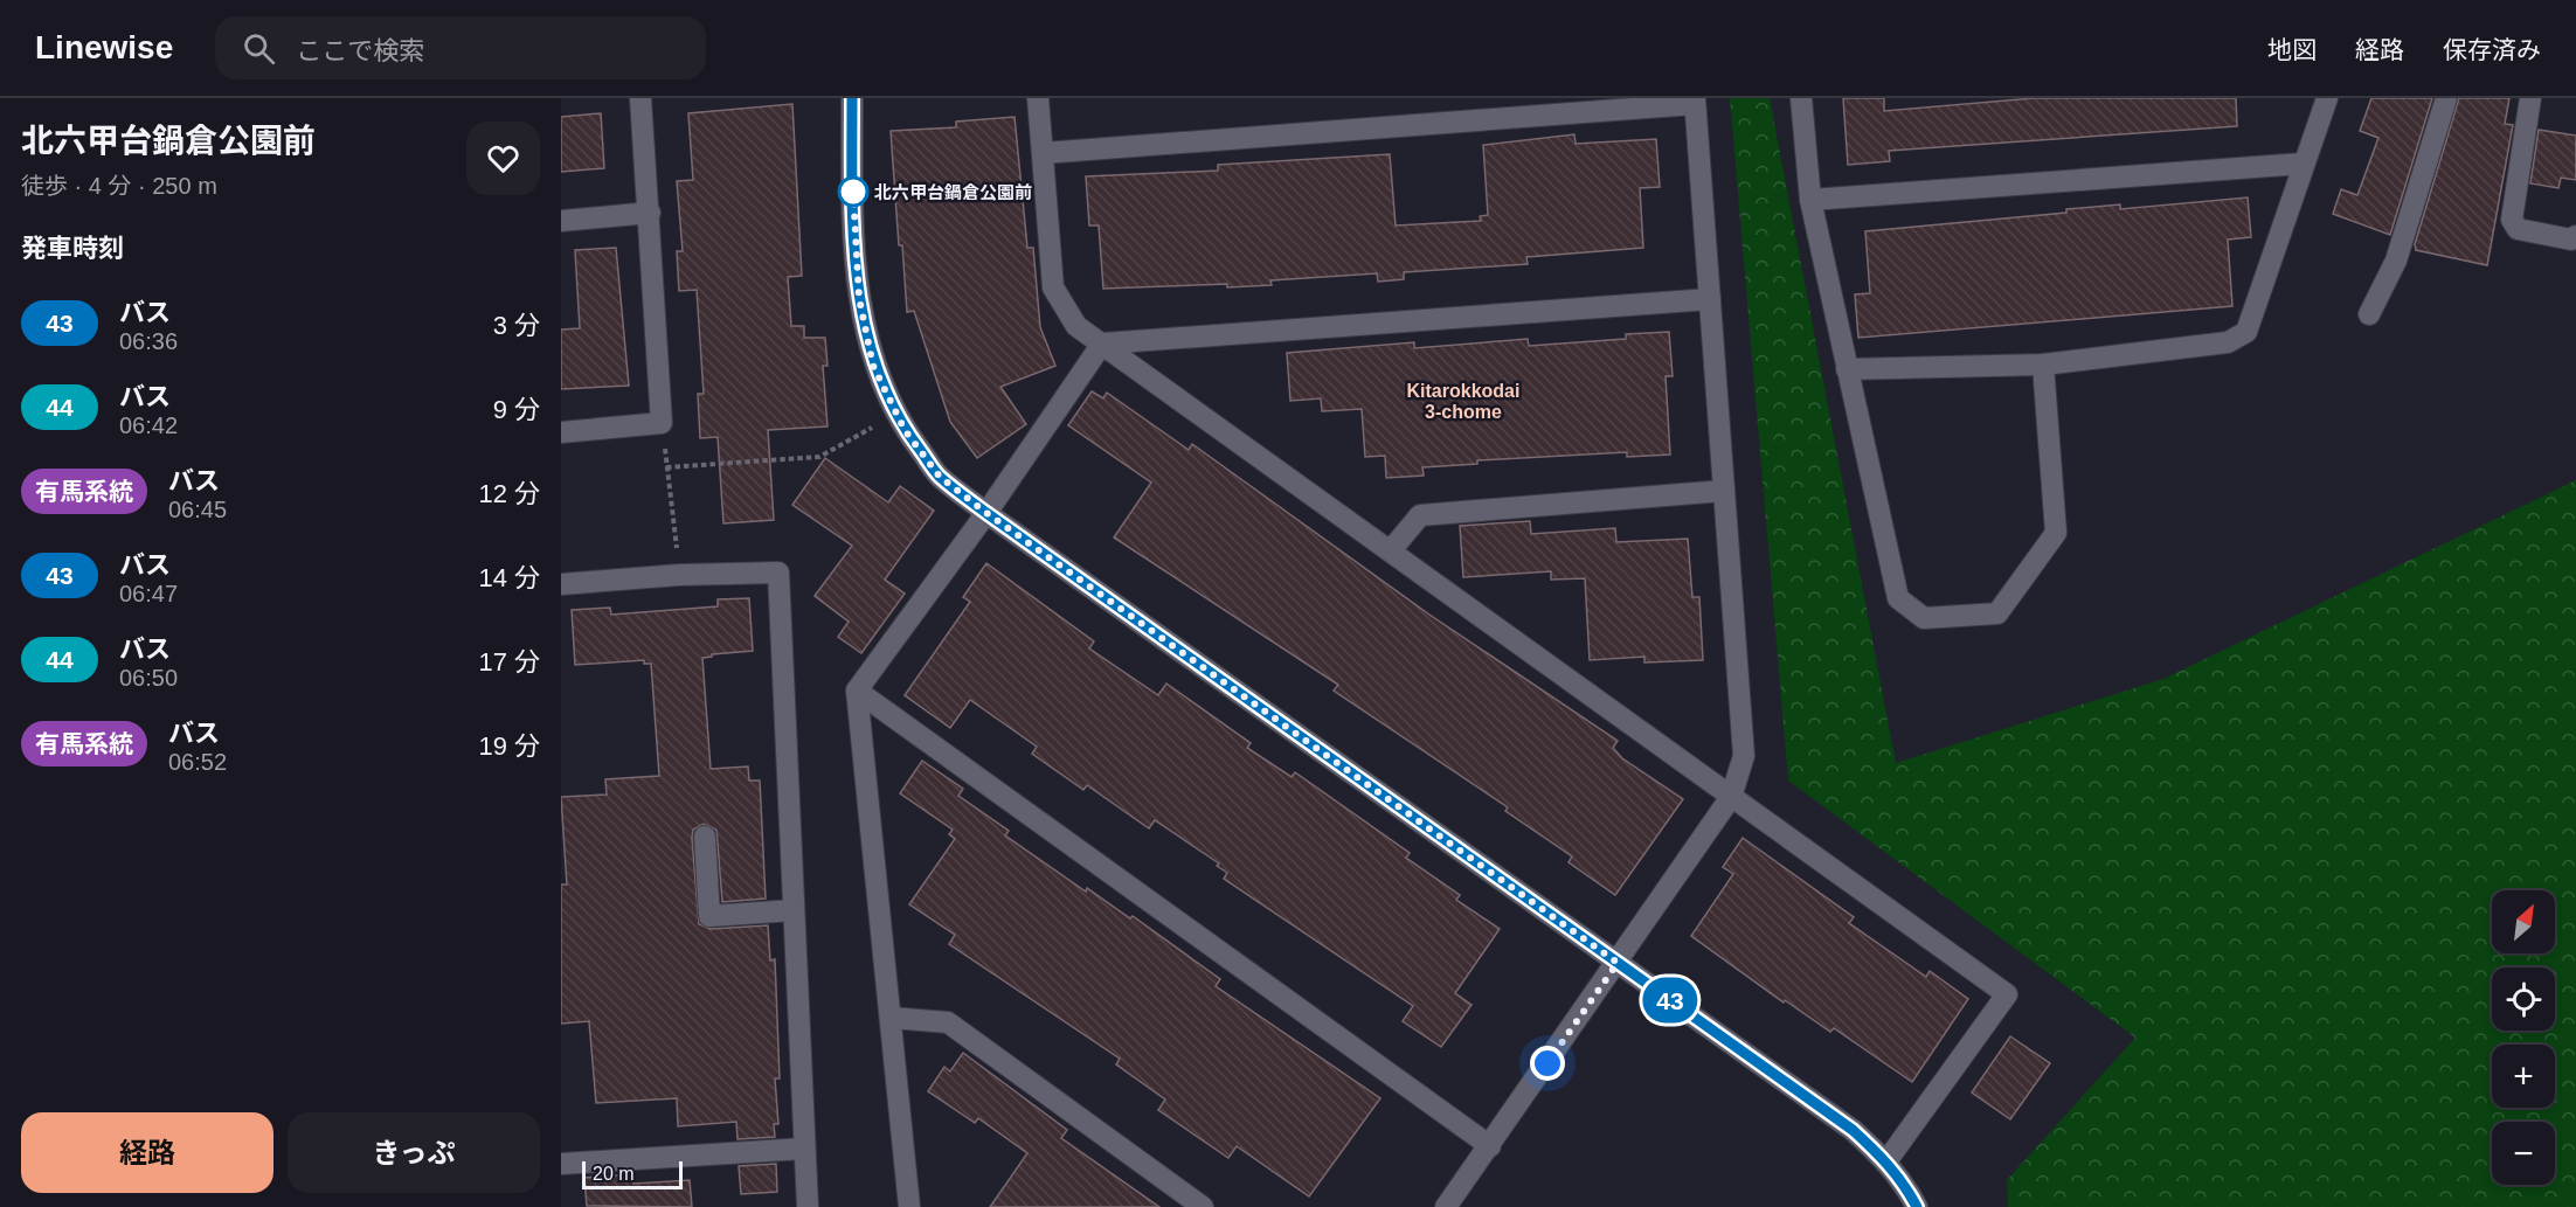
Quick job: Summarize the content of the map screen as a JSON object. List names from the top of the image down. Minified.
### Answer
{"districts":["Kitarokkodai 3-chome"],"places":["北六甲台鍋倉公園前"],"lines":["bus line 43"],"scale_bar":"20 m","north":"top right","page":{"header":"Linewise","search":"ここで検索","nav":["地図","経路","保存済み"],"heading":[["北六甲台鍋倉公園前","徒歩 · 4 分 · 250 m"],"発車時刻"],"on_map":"43","list":[{"mark":"43","name":"バス","note":"06:36","value":"3 分"},{"mark":"44","name":"バス","note":"06:42","value":"9 分"},{"mark":"有馬系統","name":"バス","note":"06:45","value":"12 分"},{"mark":"43","name":"バス","note":"06:47","value":"14 分"},{"mark":"44","name":"バス","note":"06:50","value":"17 分"},{"mark":"有馬系統","name":"バス","note":"06:52","value":"19 分"}],"map_buttons":["+","−"],"buttons":["経路","きっぷ"],"scale":"20 m"}}
